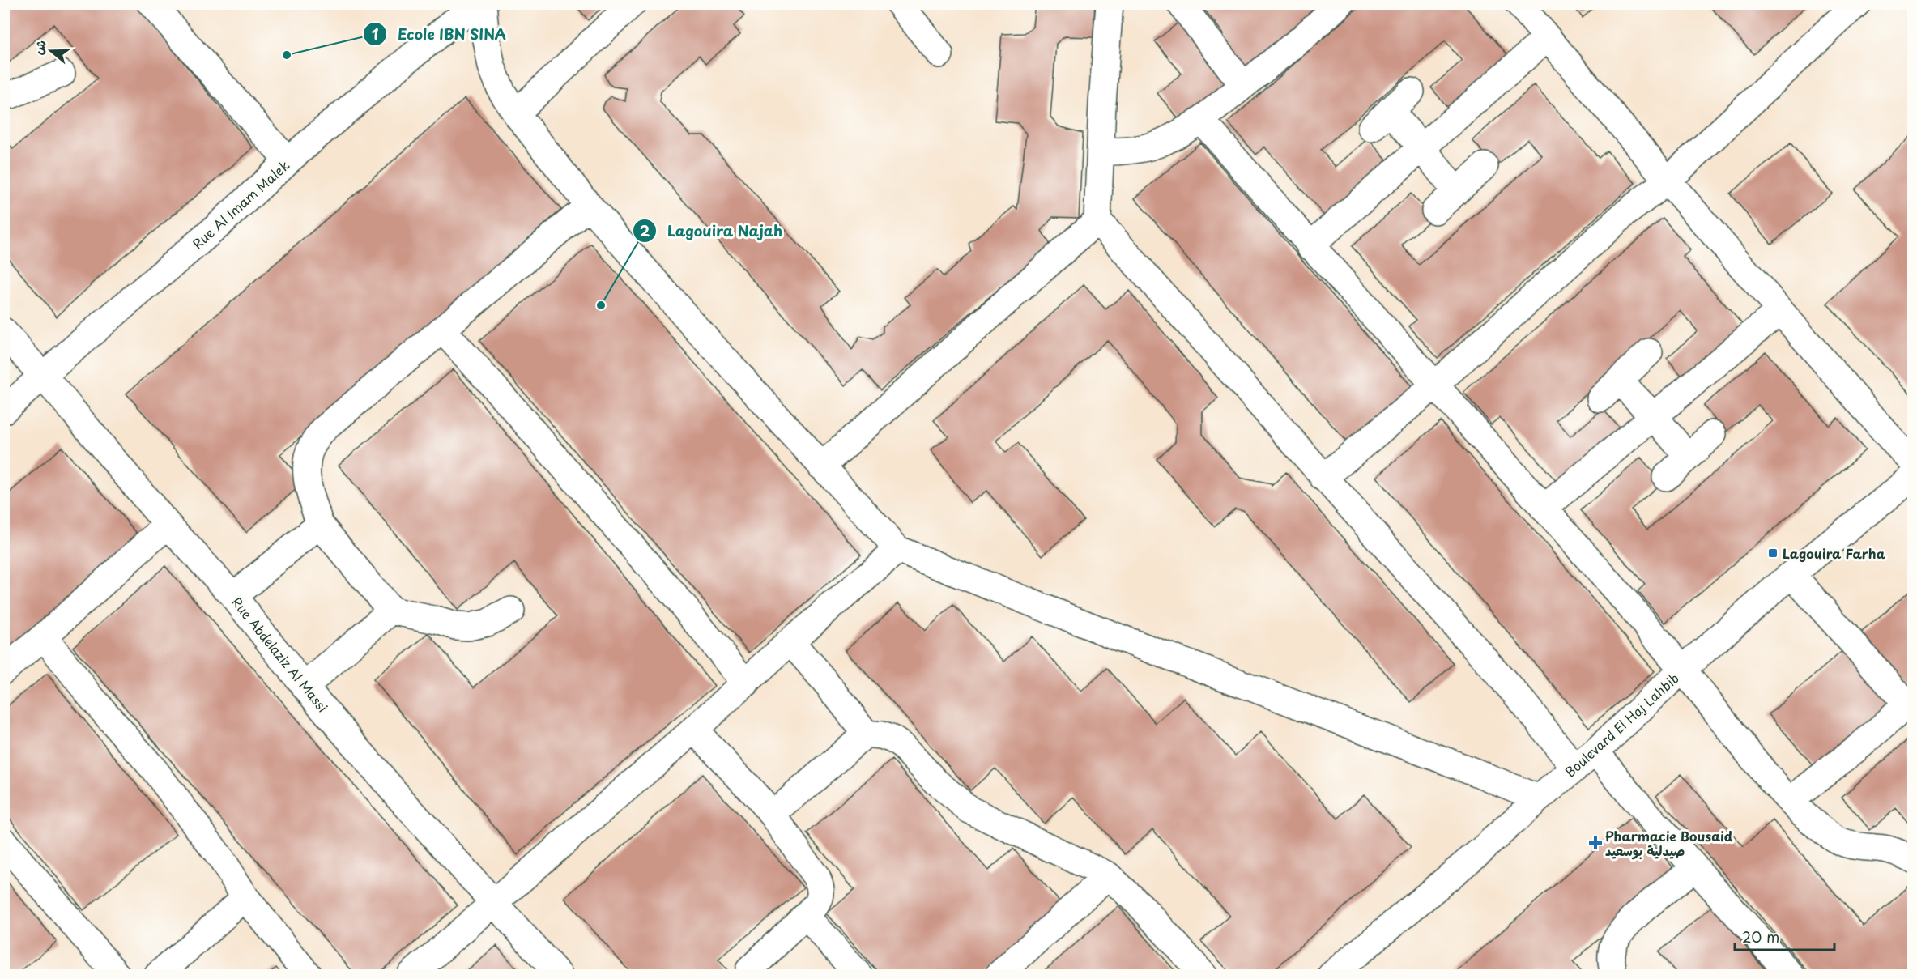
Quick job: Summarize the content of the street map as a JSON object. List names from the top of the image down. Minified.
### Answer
{"streets":{"street":["Rue Al Imam Malek","Rue Abdelaziz Al Massi","Boulevard El Haj Lahbib"]},"crossings":[["Rue Al Imam Malek","Rue Abdelaziz Al Massi"]],"places":{"other":["Ecole IBN SINA","Lagouira Najah"],"transit":["Lagouira Farha"],"health":["Pharmacie Bousaid صيدلية بوسعيد"]},"scale_bar":"20 m","north":"left"}
